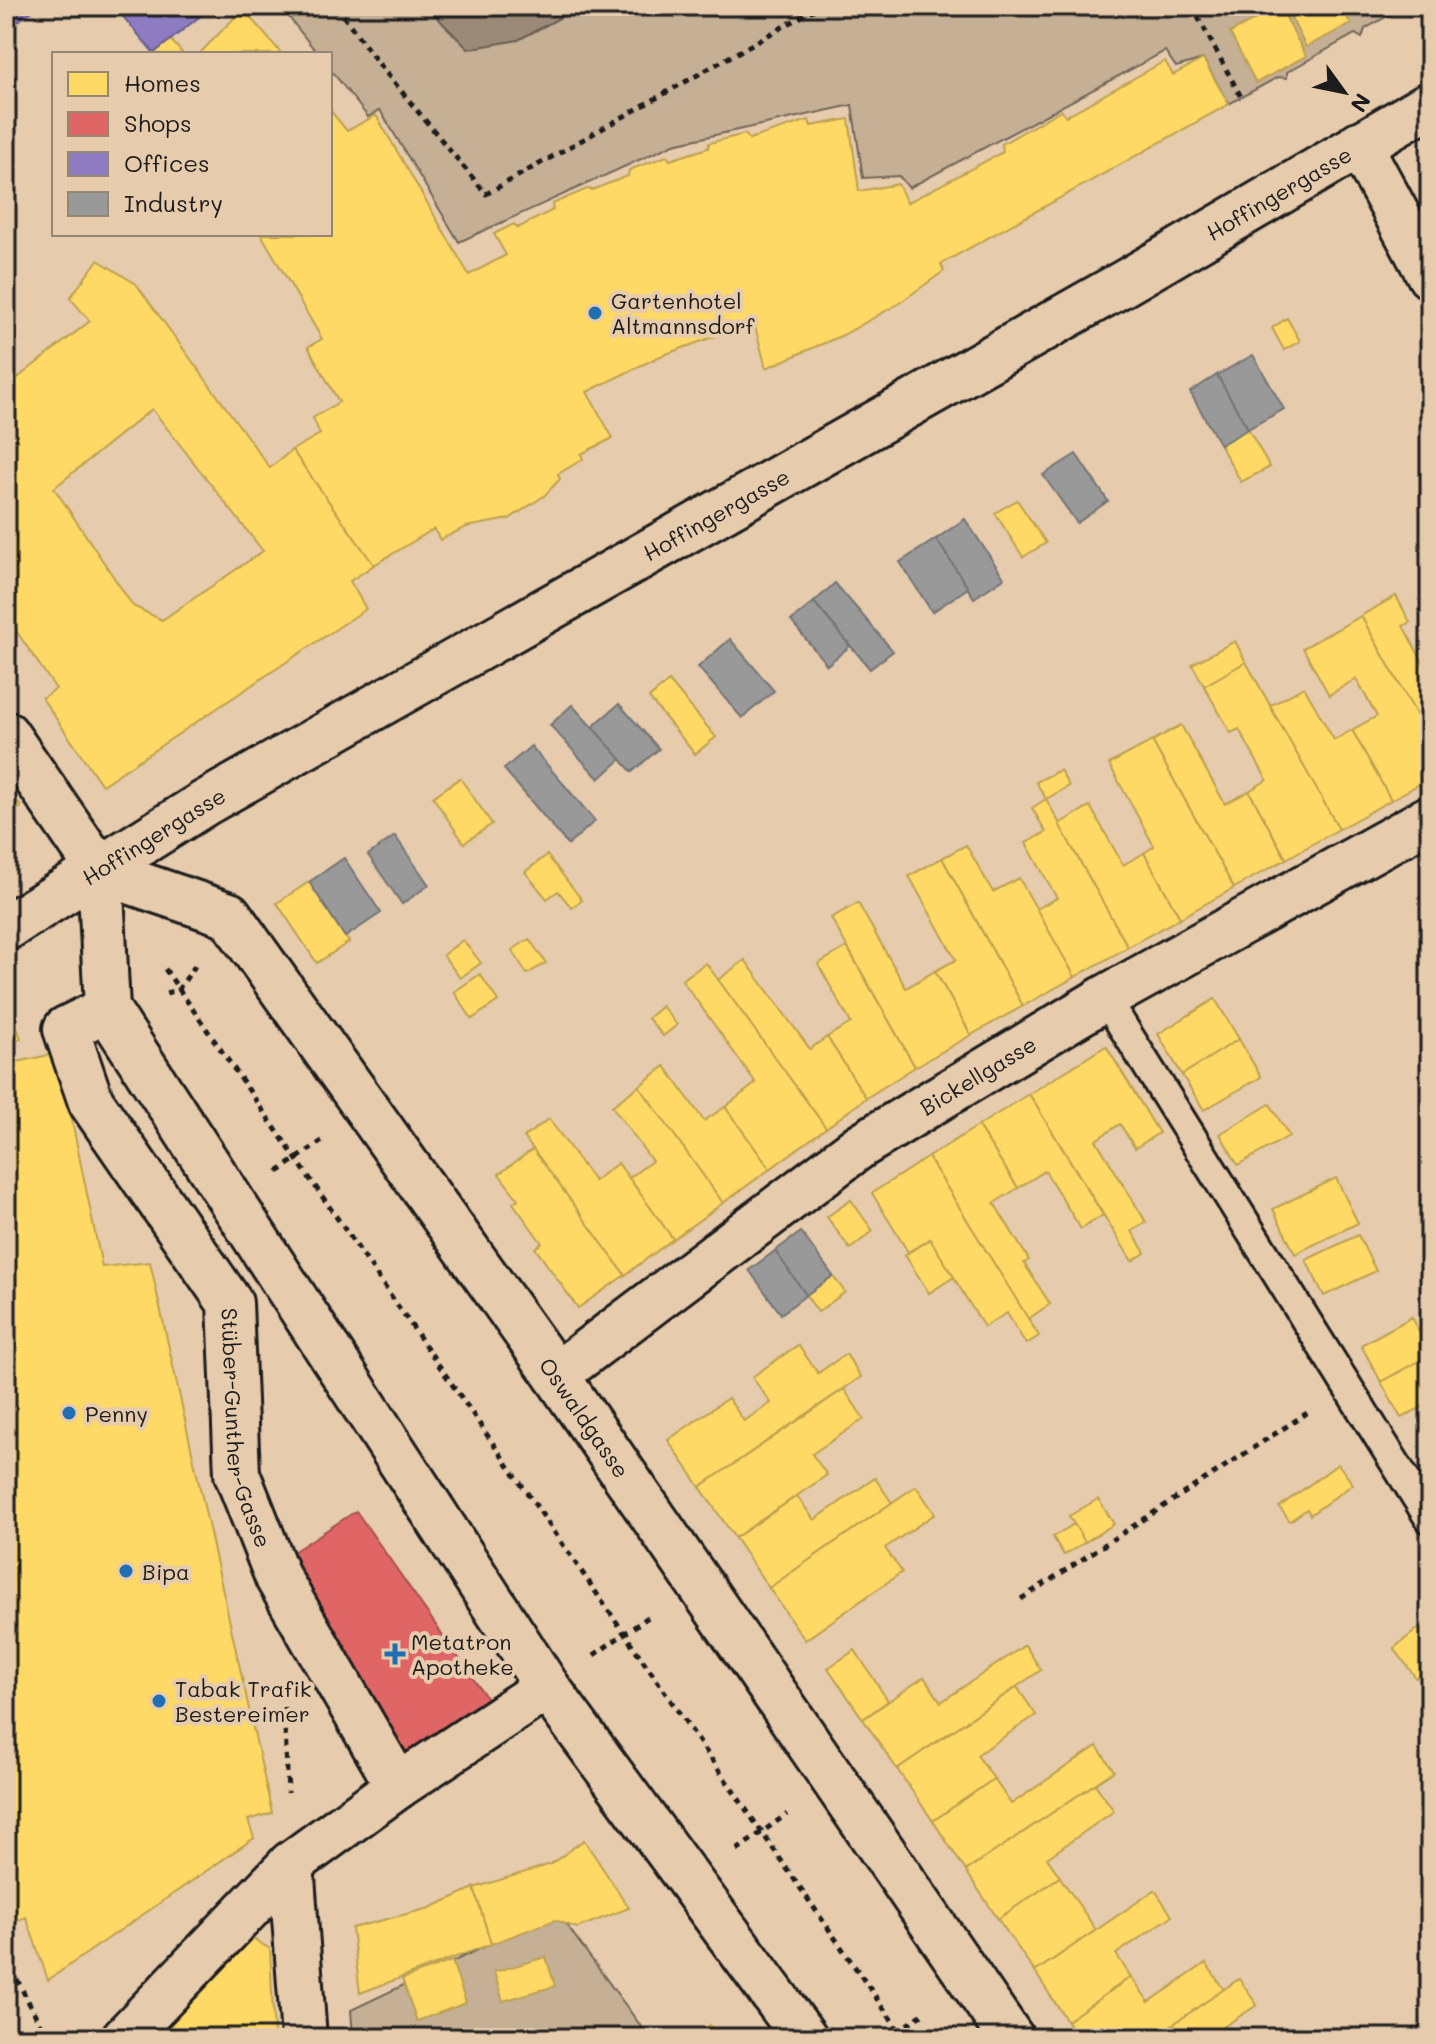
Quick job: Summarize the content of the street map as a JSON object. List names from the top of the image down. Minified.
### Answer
{"streets":{"street":["Hoffingergasse","Bickellgasse","Oswaldgasse","Stüber-Gunther-Gasse"]},"crossings":[["Hoffingergasse","Oswaldgasse"],["Bickellgasse","Oswaldgasse"]],"places":{"other":["Gartenhotel Altmannsdorf","Penny","Bipa","Tabak Trafik Bestereimer"],"health":["Metatron Apotheke"]},"legend":["Homes","Shops","Offices","Industry"],"north":"bottom right"}
